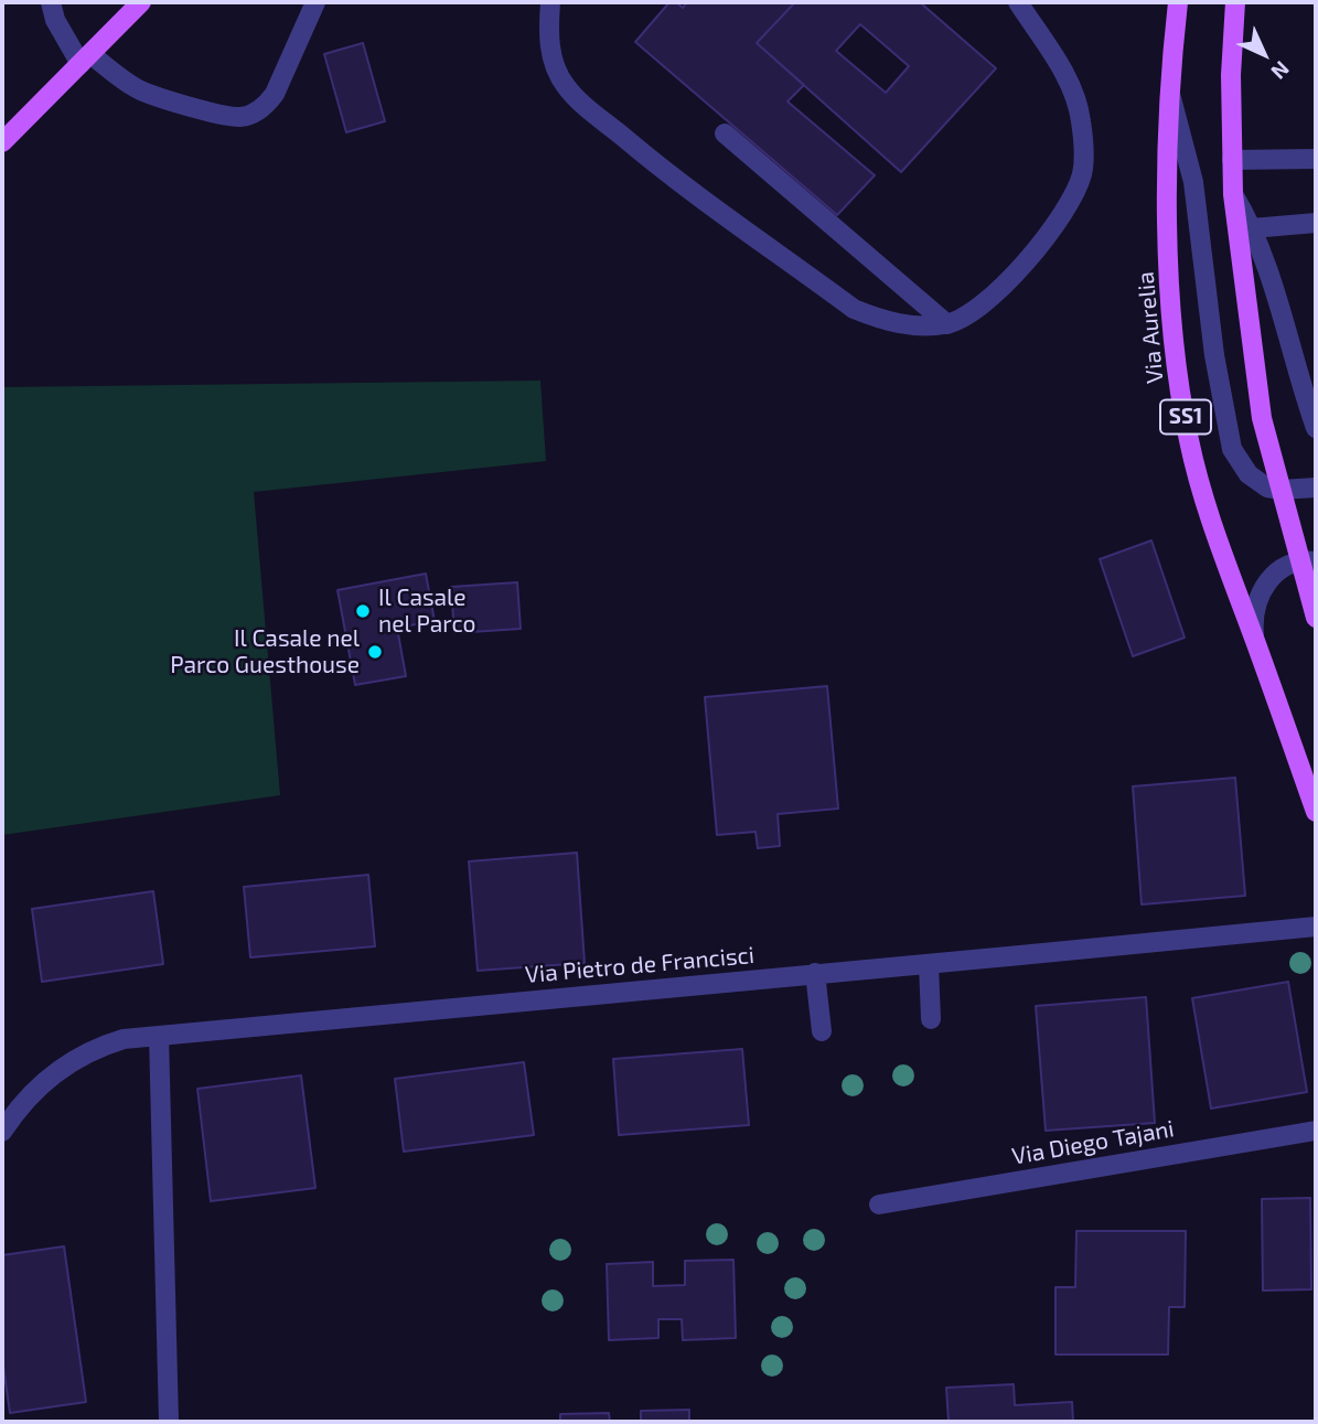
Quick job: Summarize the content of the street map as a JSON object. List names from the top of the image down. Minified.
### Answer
{"streets":{"main road":["Via Aurelia","SS1"],"street":["Via Pietro de Francisci","Via Diego Tajani"]},"places":["Il Casale nel Parco","Il Casale nel Parco Guesthouse"],"north":"bottom right"}
